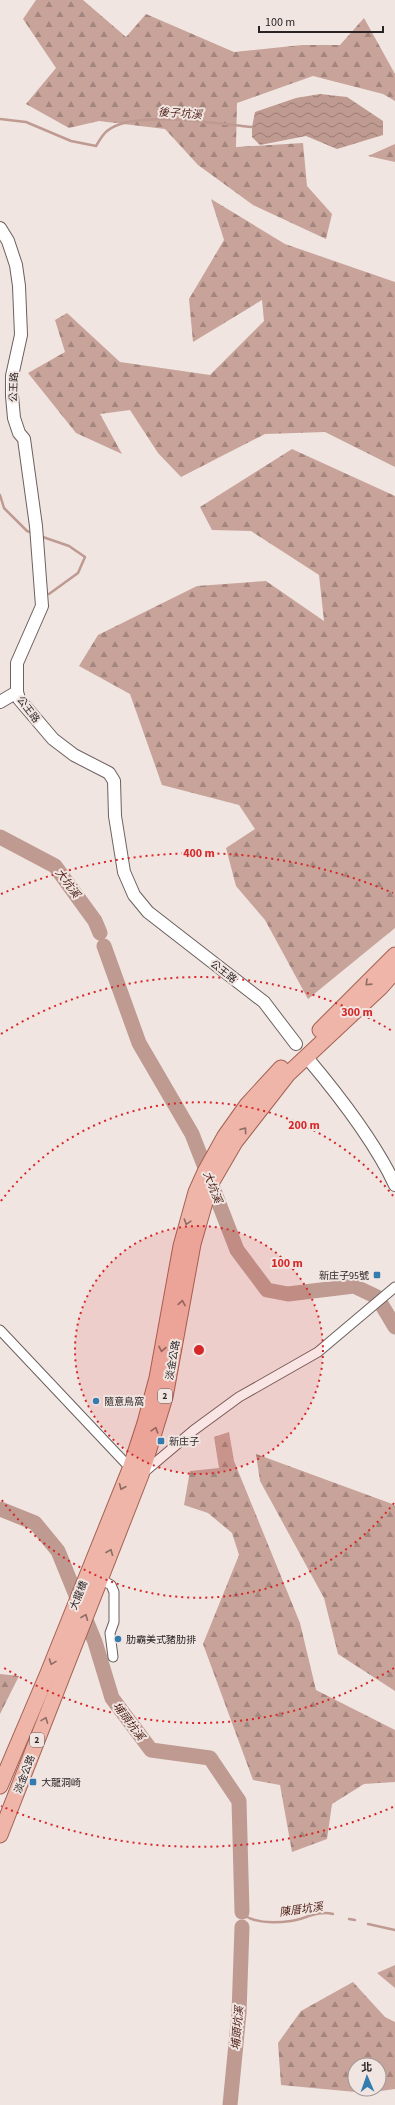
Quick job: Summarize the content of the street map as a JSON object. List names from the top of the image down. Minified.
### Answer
{"streets":{"main road":["淡金公路","2","大龍橋"],"street":["公王路"]},"crossings":[["公王路","淡金公路"],["公王路","2"],["淡金公路","2"],["淡金公路","大龍橋"]],"water":["後子坑溪","大坑溪","埔頭坑溪","陳厝坑溪"],"places":{"transit":["新庄子95號","新庄子","大龍洞崎"],"other":["隨意鳥窩","肋霸美式豬肋排"]},"scale_bar":"100 m","north":"top","rings":["400 m","300 m","200 m","100 m"]}
